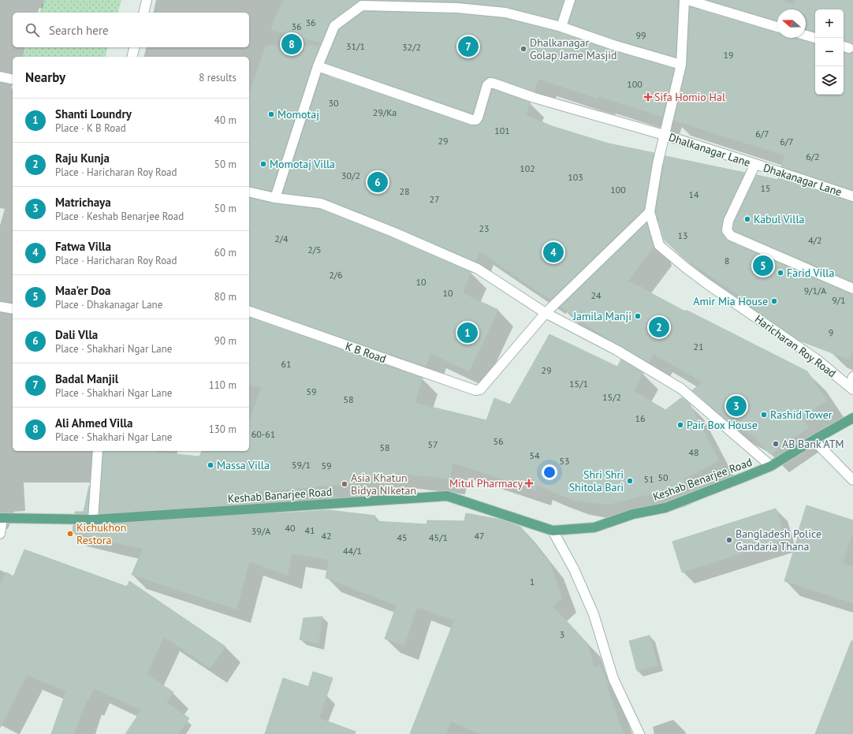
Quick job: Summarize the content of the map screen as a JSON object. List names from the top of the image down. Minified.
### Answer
{"streets":{"main road":["Keshab Benarjee Road","Keshab Banarjee Road"],"street":["Dhalkanagar Lane","Dhakanagar Lane","Haricharan Roy Road","K B Road"]},"crossings":[["Dhalkanagar Lane","Dhakanagar Lane"],["Dhalkanagar Lane","Haricharan Roy Road"],["Keshab Benarjee Road","Keshab Banarjee Road"]],"places":{"other":["Dhalkanagar Golap Jame Masjid","Momotaj","Momotaj Villa","Kabul Villa","Farid Villa","Amir Mia House","Jamila Manji","Rashid Tower","Pair Box House","AB Bank ATM","Massa Villa","Shri Shri Shitola Bari","Asia Khatun Bidya NIketan","Kichukhon Restora","Bangladesh Police Gandaria Thana"],"health":["Sifa Homio Hal","Mitul Pharmacy"]},"house_numbers":["36","36","99","31/1","32/2","19","100","30","29/Ka","101","6/7","29","6/7","6/2","102","30/2","103","15","100","28","14","27","23","13","2/4","4/2","2/5","8","2/6","10","9/1/A","10","24","9/1","9","21","61","29","15/1","59","15/2","58","16","60-61","56","57","58","48","54","53","59/1","59","50","51","40","41","39/A","42","47","45","45/1","44/1","1","3"],"north":"left","page":{"map_buttons":["+","−"],"search":"Search here","pins":["8","7","6","4","5","2","1","3"],"heading":["Nearby","8 results"],"list":[{"mark":"1","name":"Shanti Loundry","note":"Place · K B Road","value":"40 m"},{"mark":"2","name":"Raju Kunja","note":"Place · Haricharan Roy Road","value":"50 m"},{"mark":"3","name":"Matrichaya","note":"Place · Keshab Benarjee Road","value":"50 m"},{"mark":"4","name":"Fatwa Villa","note":"Place · Haricharan Roy Road","value":"60 m"},{"mark":"5","name":"Maa'er Doa","note":"Place · Dhakanagar Lane","value":"80 m"},{"mark":"6","name":"Dali Vlla","note":"Place · Shakhari Ngar Lane","value":"90 m"},{"mark":"7","name":"Badal Manjil","note":"Place · Shakhari Ngar Lane","value":"110 m"},{"mark":"8","name":"Ali Ahmed Villa","note":"Place · Shakhari Ngar Lane","value":"130 m"}]}}
